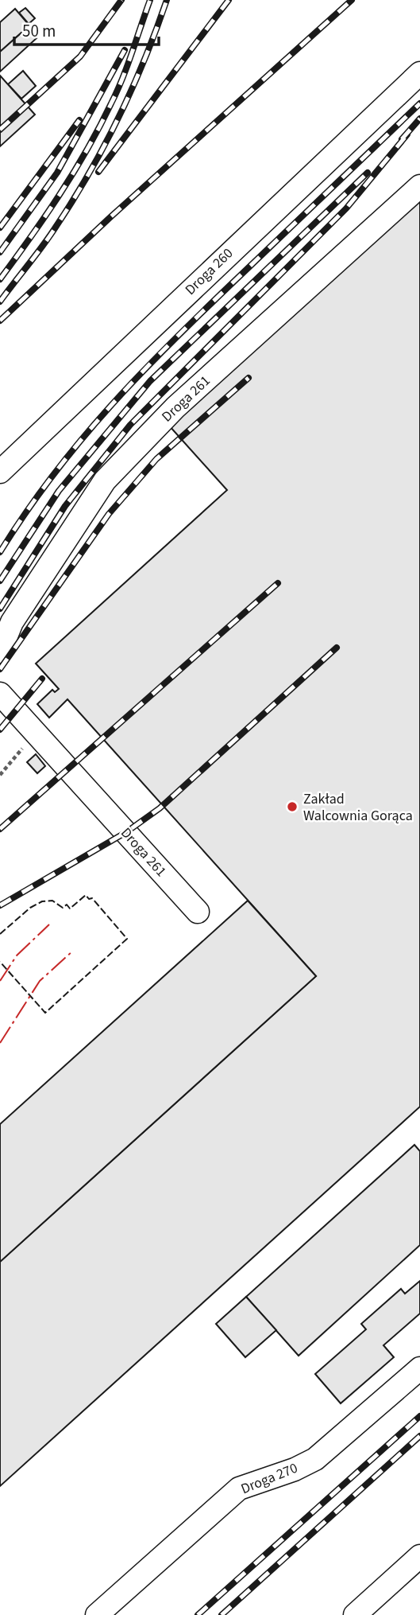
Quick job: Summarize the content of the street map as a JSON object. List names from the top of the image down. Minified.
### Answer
{"streets":{"lane":["Droga 260","Droga 261","Droga 270"]},"places":["Zakład Walcownia Gorąca"],"scale_bar":"50 m"}
